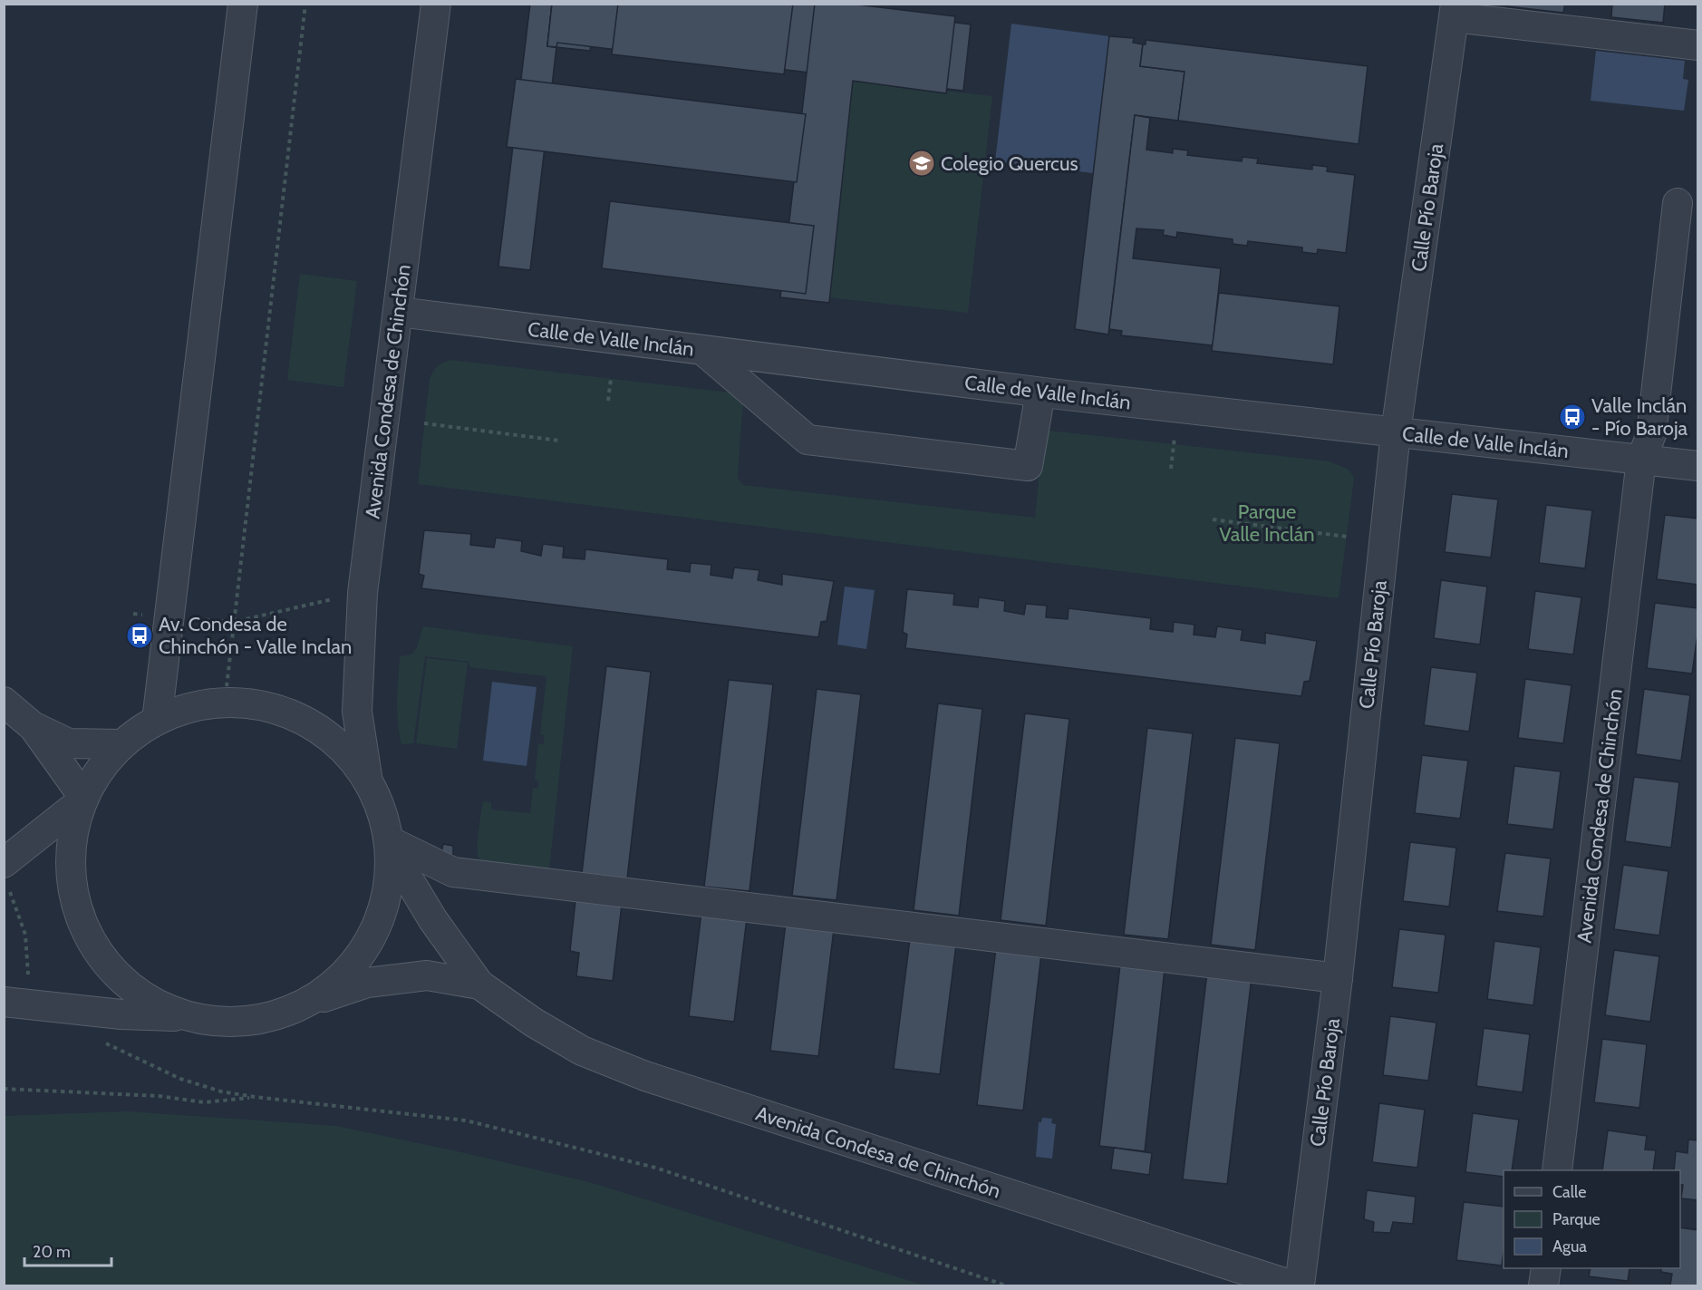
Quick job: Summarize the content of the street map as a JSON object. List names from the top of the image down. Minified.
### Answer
{"streets":{"street":["Calle Pío Baroja","Calle de Valle Inclán","Avenida Condesa de Chinchón"]},"crossings":[["Calle Pío Baroja","Calle de Valle Inclán"],["Calle de Valle Inclán","Avenida Condesa de Chinchón"]],"parks":["Parque Valle Inclán"],"places":{"school or university":["Colegio Quercus"],"bus stop":["Valle Inclán - Pío Baroja","Av. Condesa de Chinchón - Valle Inclan"]},"legend":["Calle","Parque","Agua"],"scale_bar":"20 m"}
